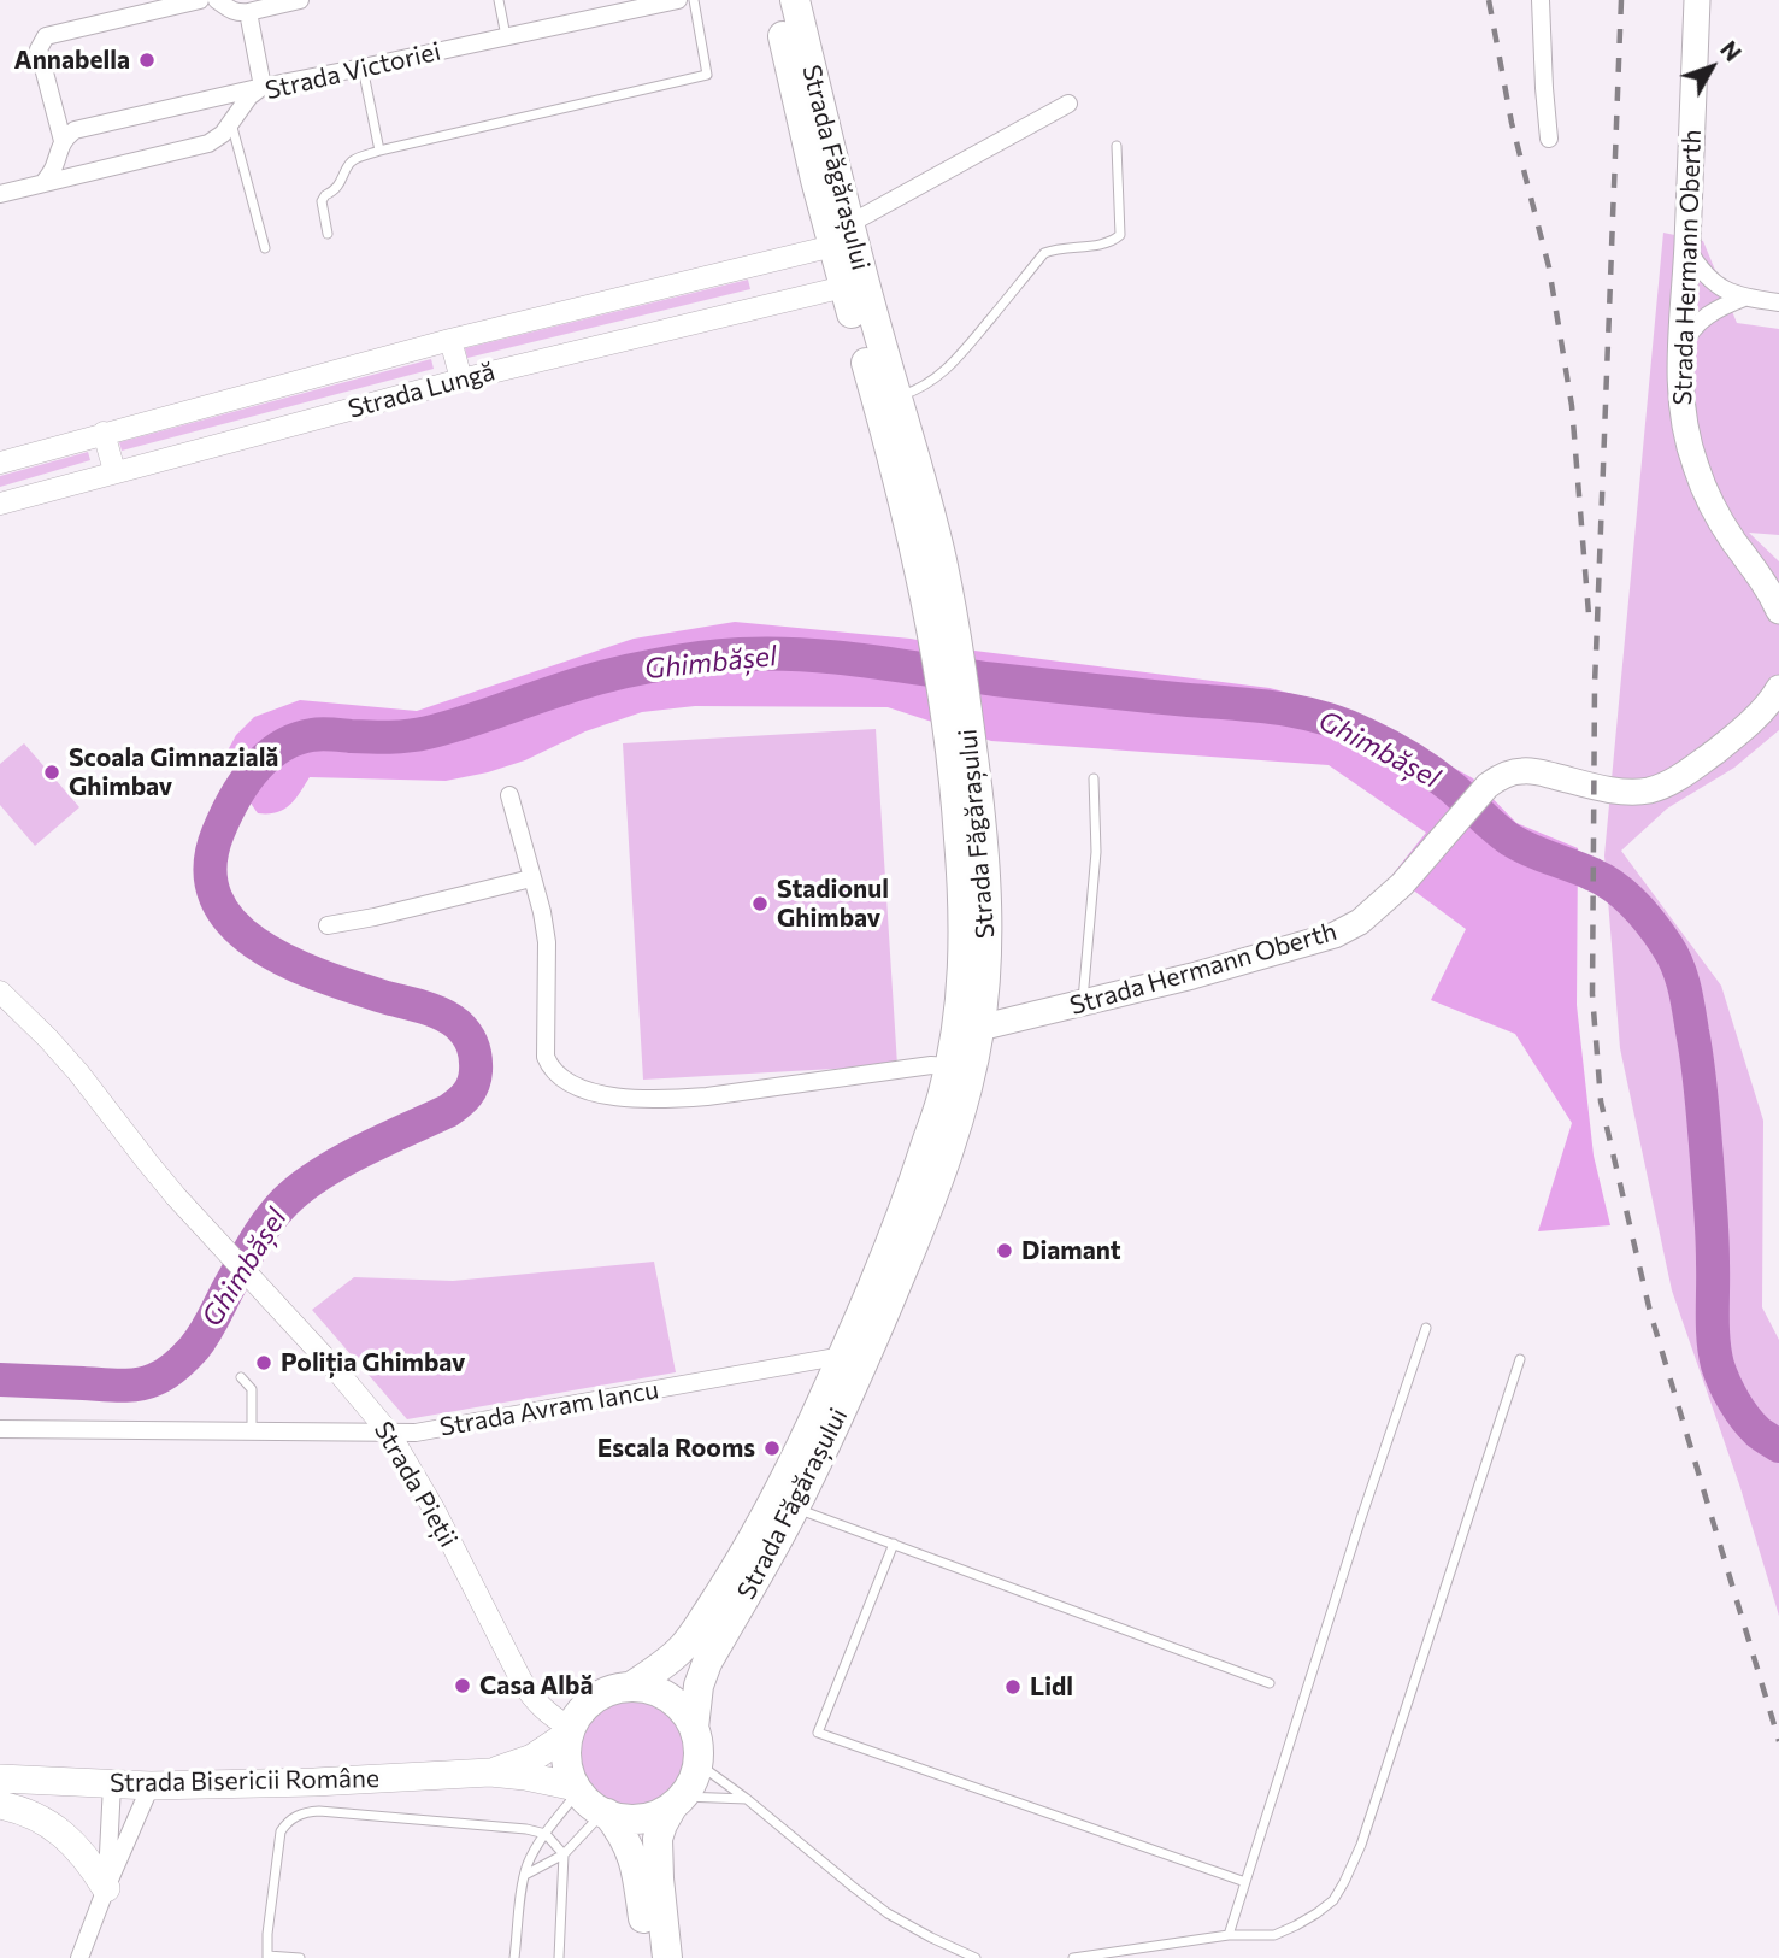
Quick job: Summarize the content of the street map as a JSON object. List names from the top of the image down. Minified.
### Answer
{"streets":{"highway":["Strada Făgărașului"],"main road":["Strada Hermann Oberth","Strada Bisericii Române"],"street":["Strada Victoriei","Strada Lungă","Strada Avram Iancu","Strada Pieții"]},"crossings":[["Strada Făgărașului","Strada Hermann Oberth"],["Strada Făgărașului","Strada Lungă"],["Strada Făgărașului","Strada Avram Iancu"],["Strada Făgărașului","Strada Pieții"],["Strada Făgărașului","Strada Bisericii Române"],["Strada Avram Iancu","Strada Pieții"],["Strada Pieții","Strada Bisericii Române"]],"water":["Ghimbășel"],"places":["Annabella","Scoala Gimnazială Ghimbav","Stadionul Ghimbav","Diamant","Poliția Ghimbav","Escala Rooms","Casa Albă","Lidl"],"north":"top right"}
